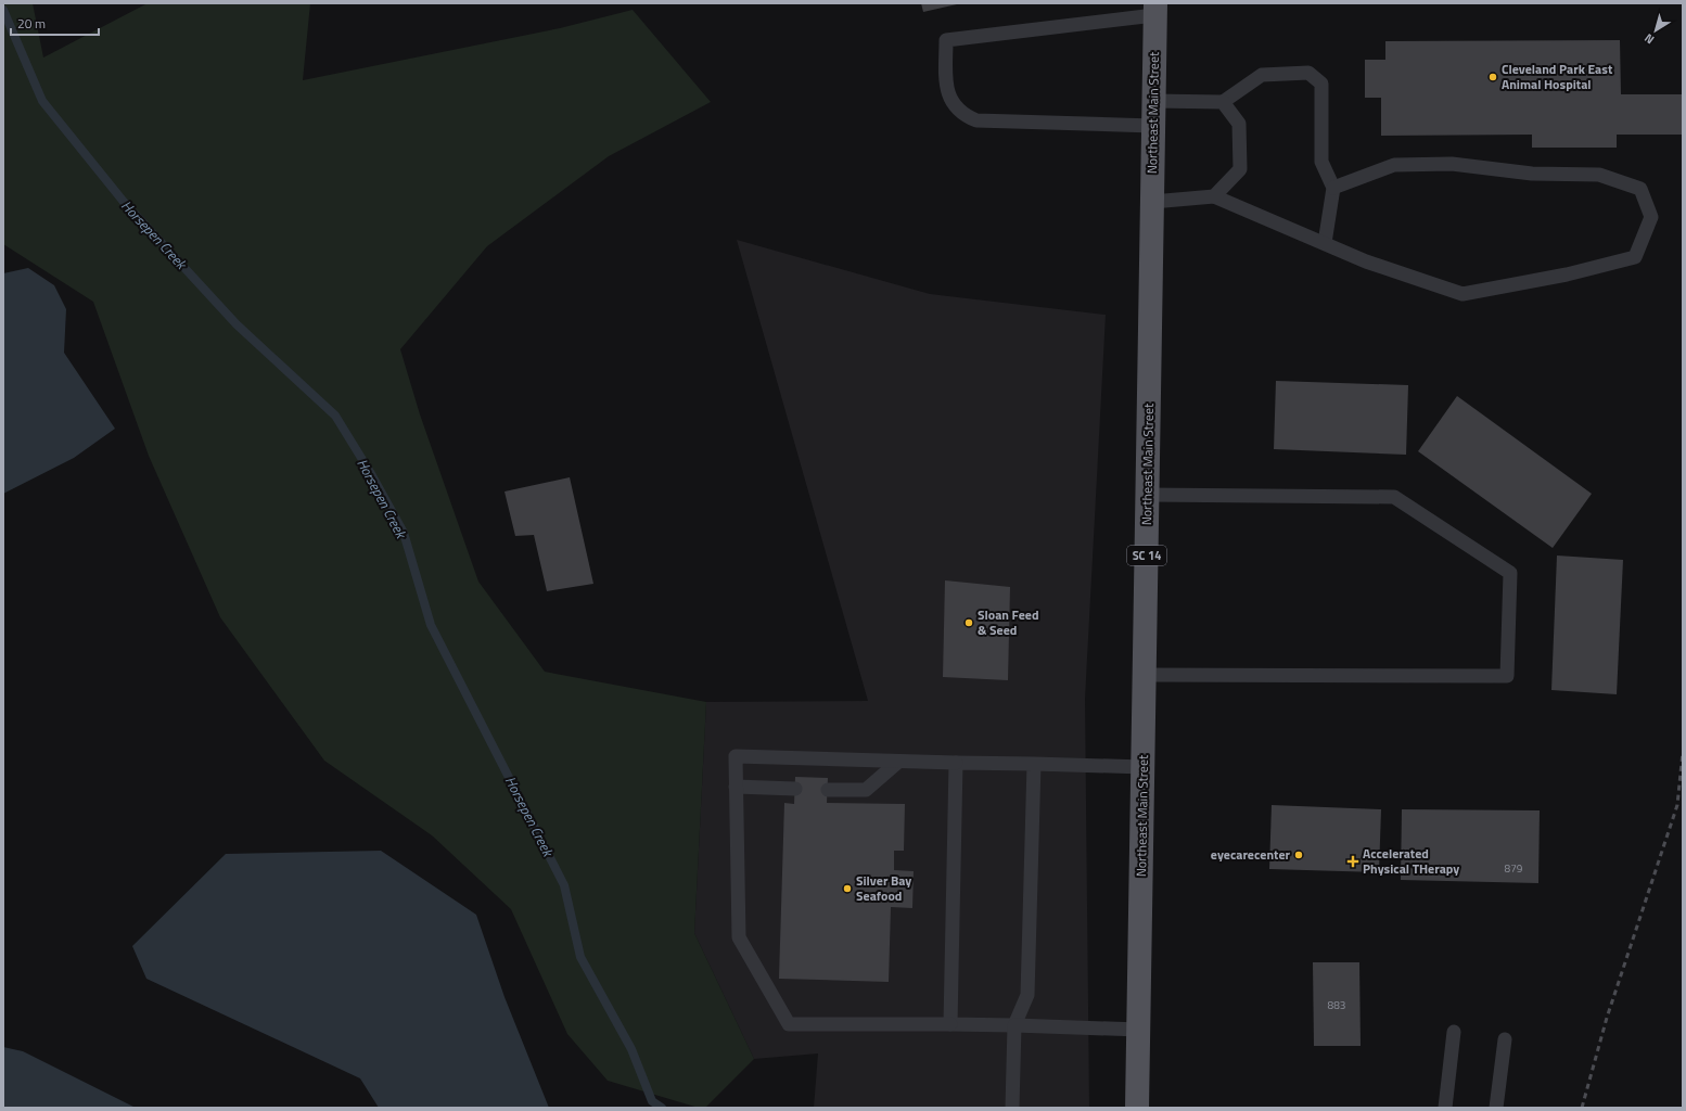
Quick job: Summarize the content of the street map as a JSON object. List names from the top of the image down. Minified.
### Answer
{"streets":{"main road":["Northeast Main Street","SC 14"]},"water":["Horsepen Creek"],"places":{"other":["Cleveland Park East Animal Hospital","Sloan Feed & Seed","eyecarecenter","Silver Bay Seafood"],"health":["Accelerated Physical THerapy"]},"house_numbers":["879","883"],"scale_bar":"20 m","north":"bottom left"}
